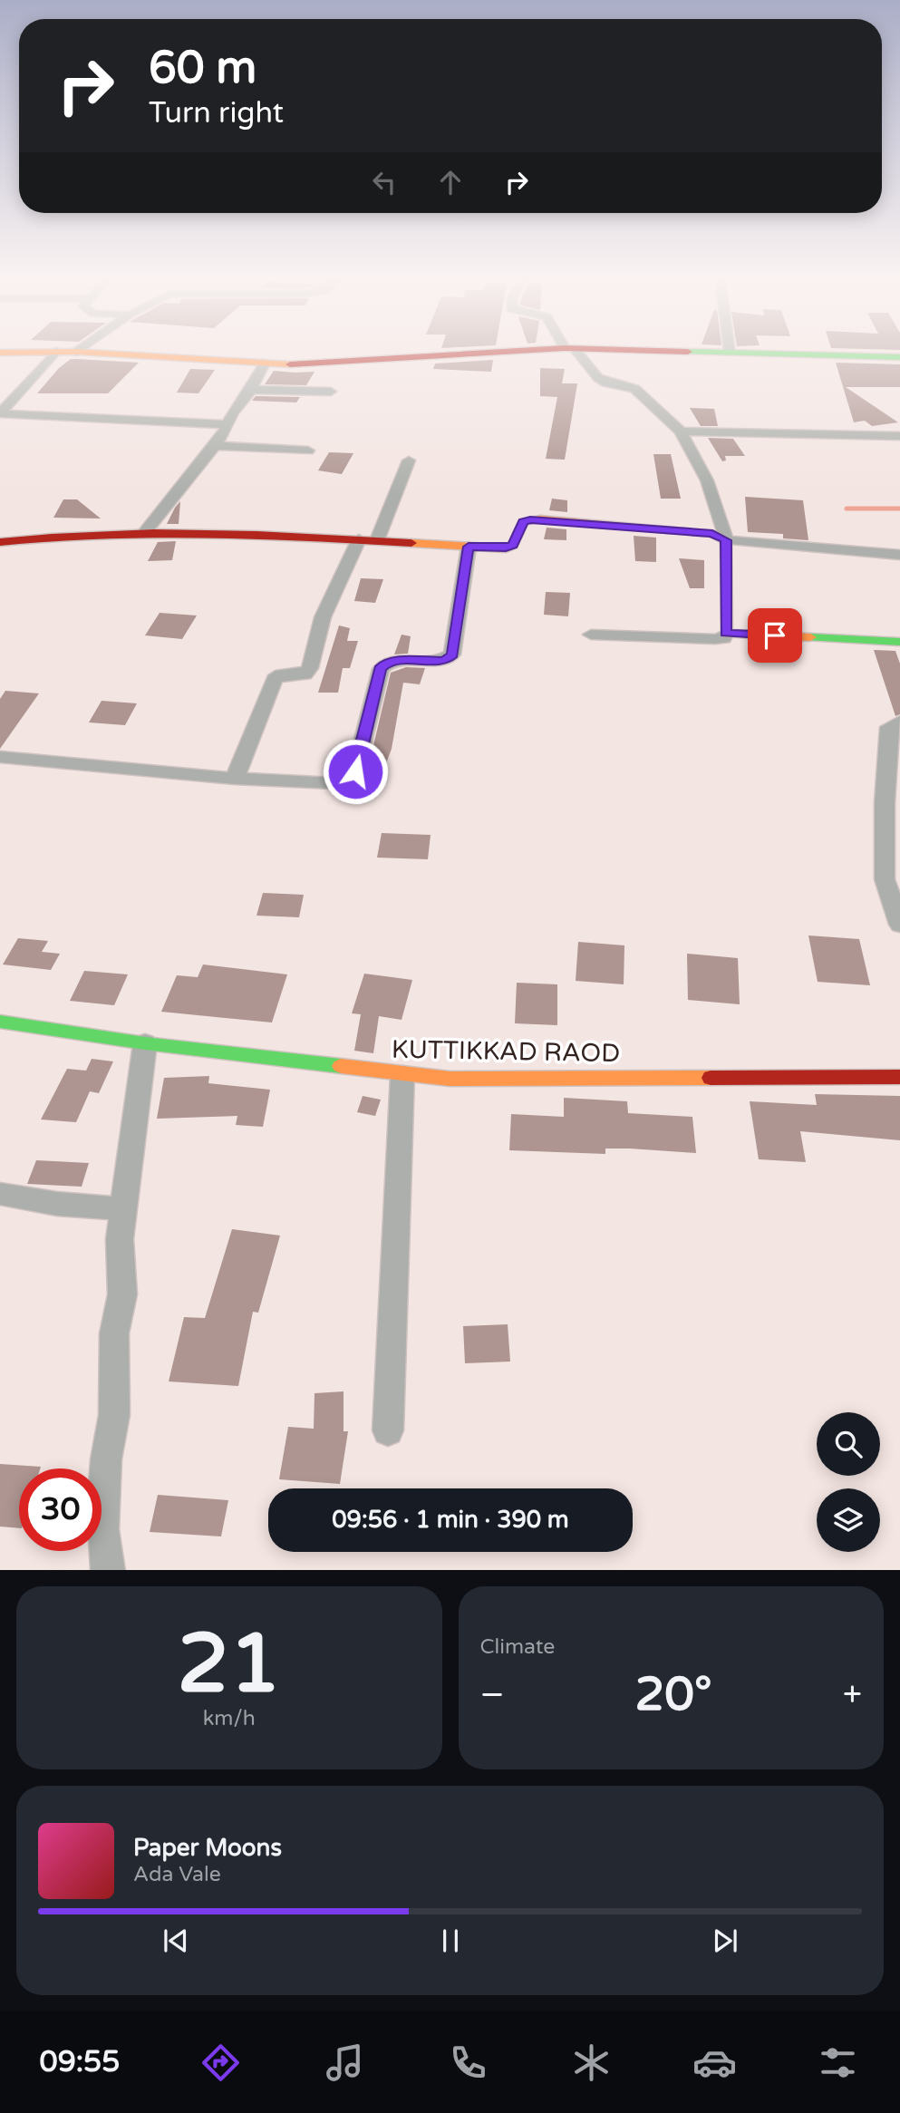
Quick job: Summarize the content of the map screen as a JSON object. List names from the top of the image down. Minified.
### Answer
{"streets":{"street":["KUTTIKKAD RAOD"]},"page":{"turn":["60 m","Turn right"],"limit":"30","trip":"09:56 · 1 min · 390 m","tile":[["21","km/h"],"Climate"],"heat":["−","20°","+"],"song":["Paper Moons","Ada Vale"],"tabs":"09:55"}}
